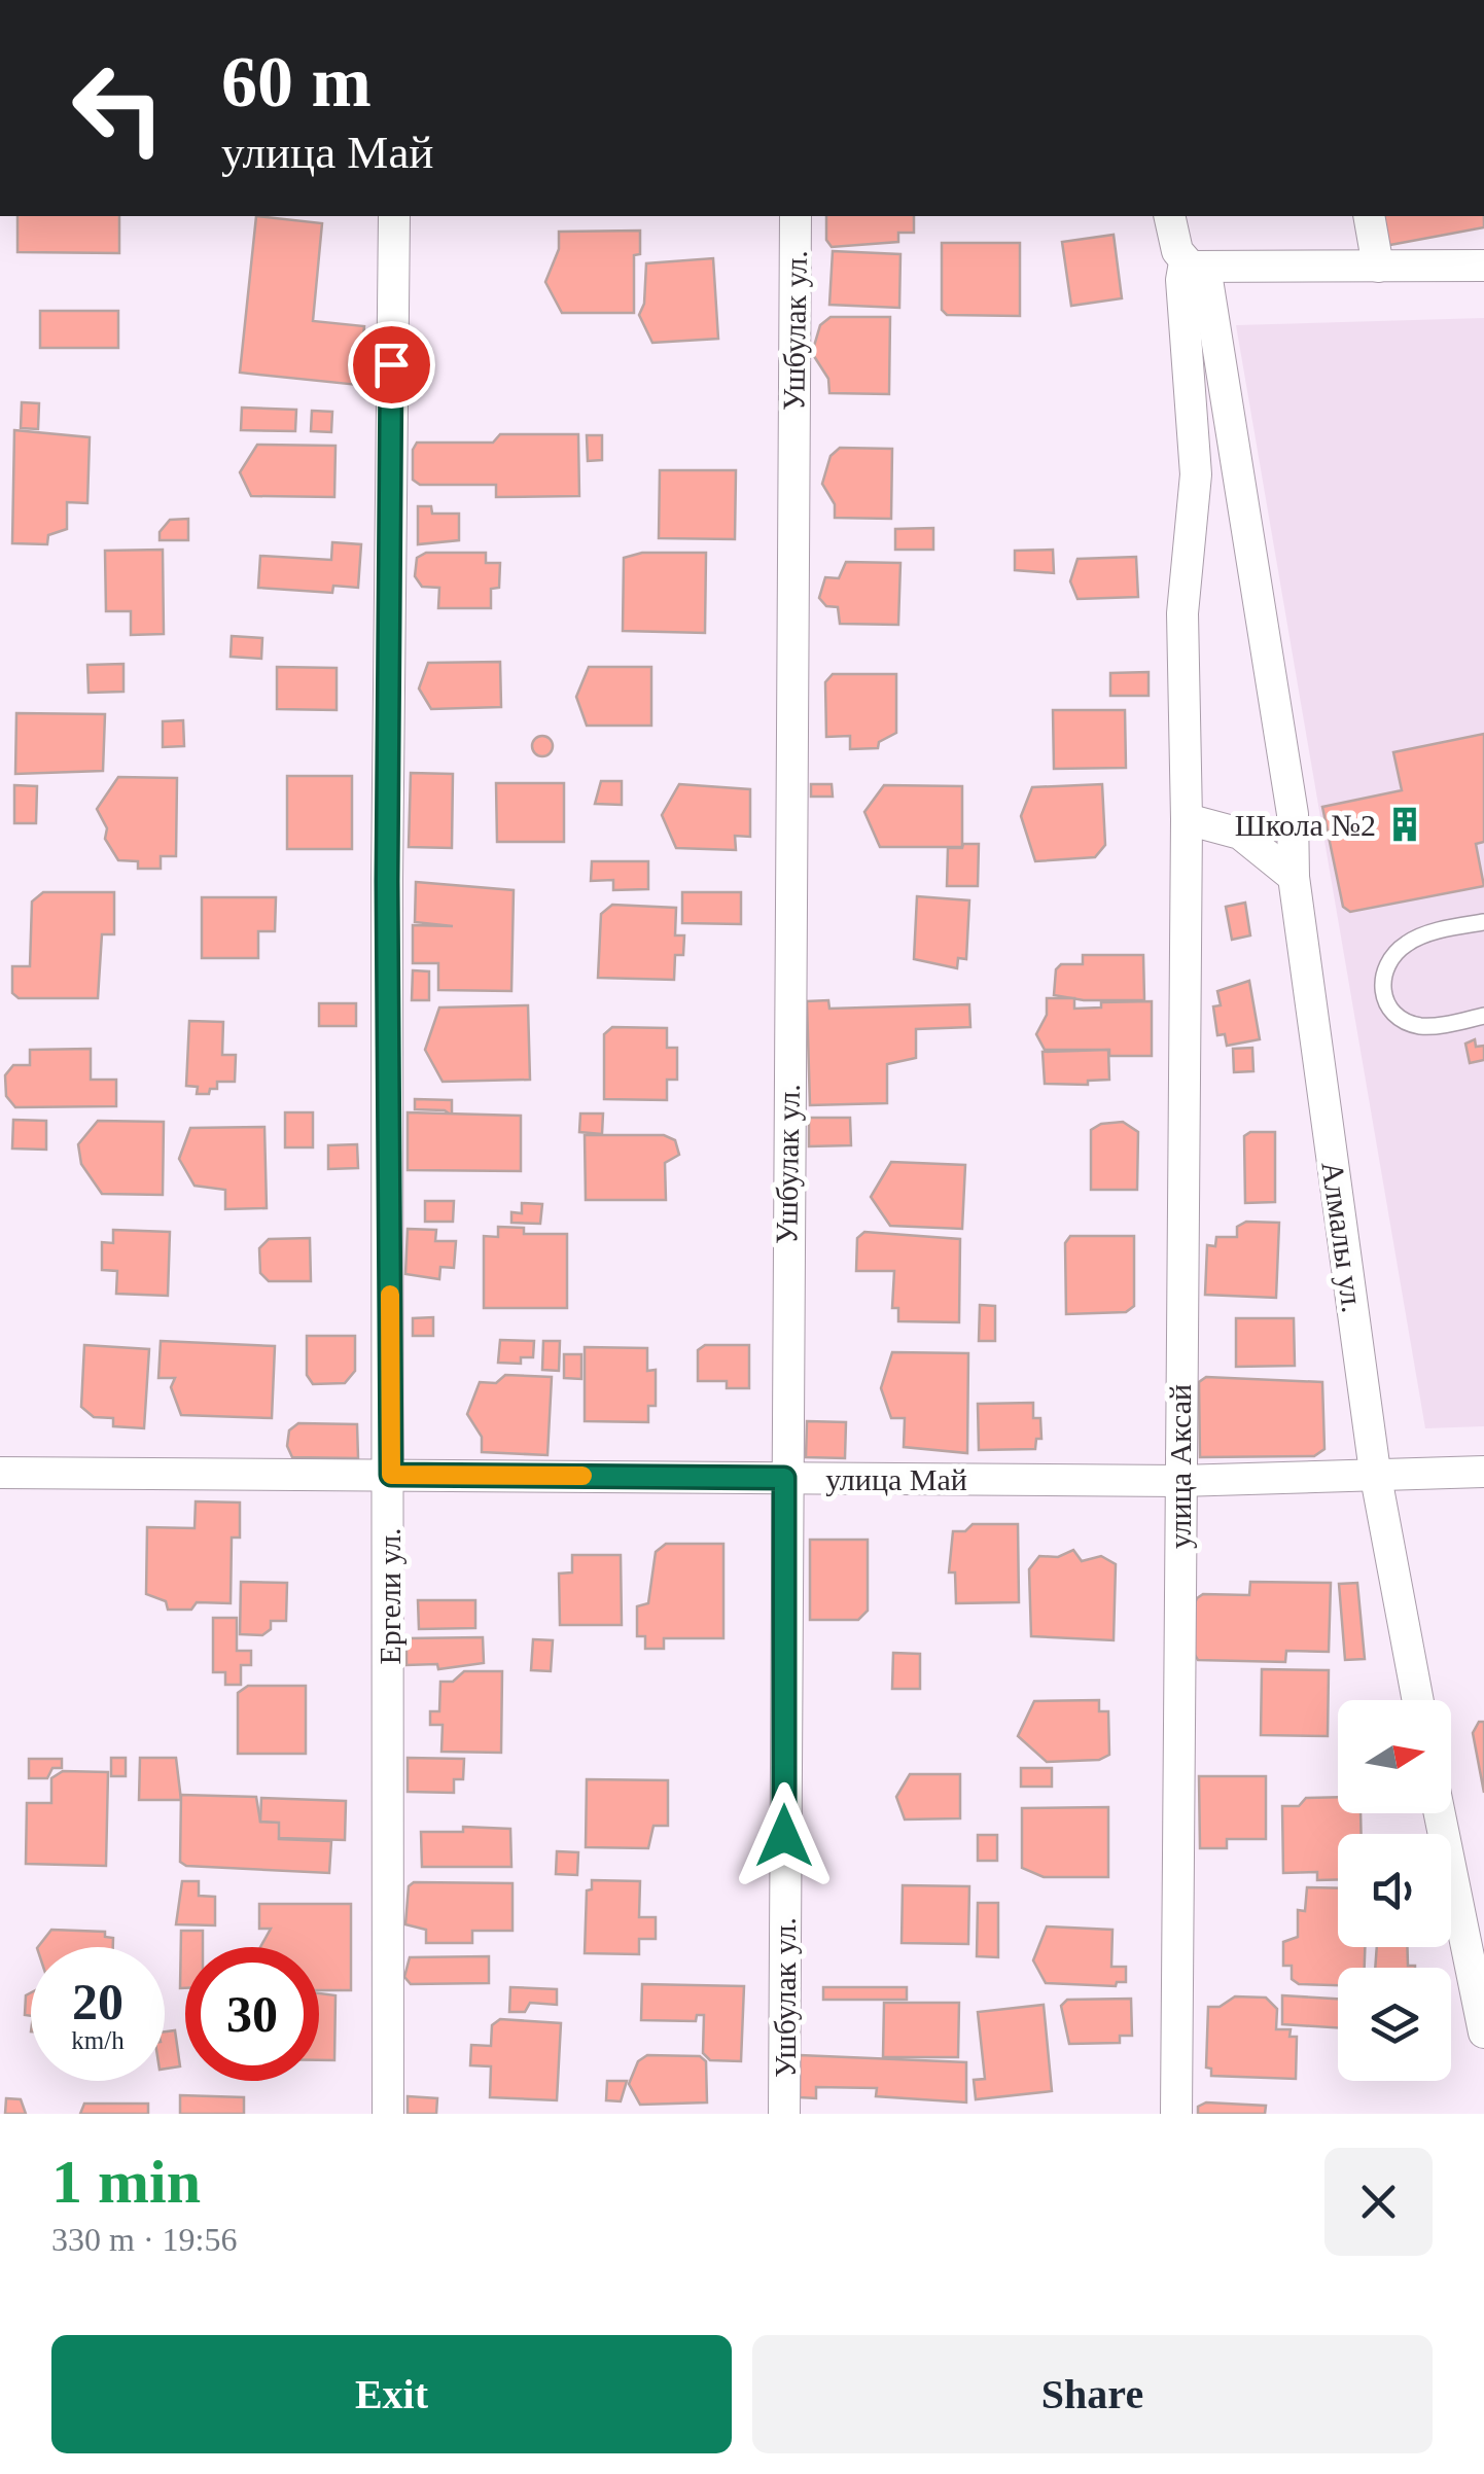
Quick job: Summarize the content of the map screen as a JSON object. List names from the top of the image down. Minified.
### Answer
{"streets":{"street":["Ушбулак ул.","Алмалы ул.","улица Аксай","улица Май","Ергели ул."]},"crossings":[["Ушбулак ул.","улица Май"],["Алмалы ул.","улица Аксай"],["Алмалы ул.","улица Май"],["улица Аксай","улица Май"],["улица Май","Ергели ул."]],"places":{"building":["Школа №2"]},"north":"right","page":{"turn":["60 m","улица Май"],"speed":"20 km/h","limit":"30","heading":["1 min","330 m · 19:56"],"buttons":["Exit","Share"]}}
